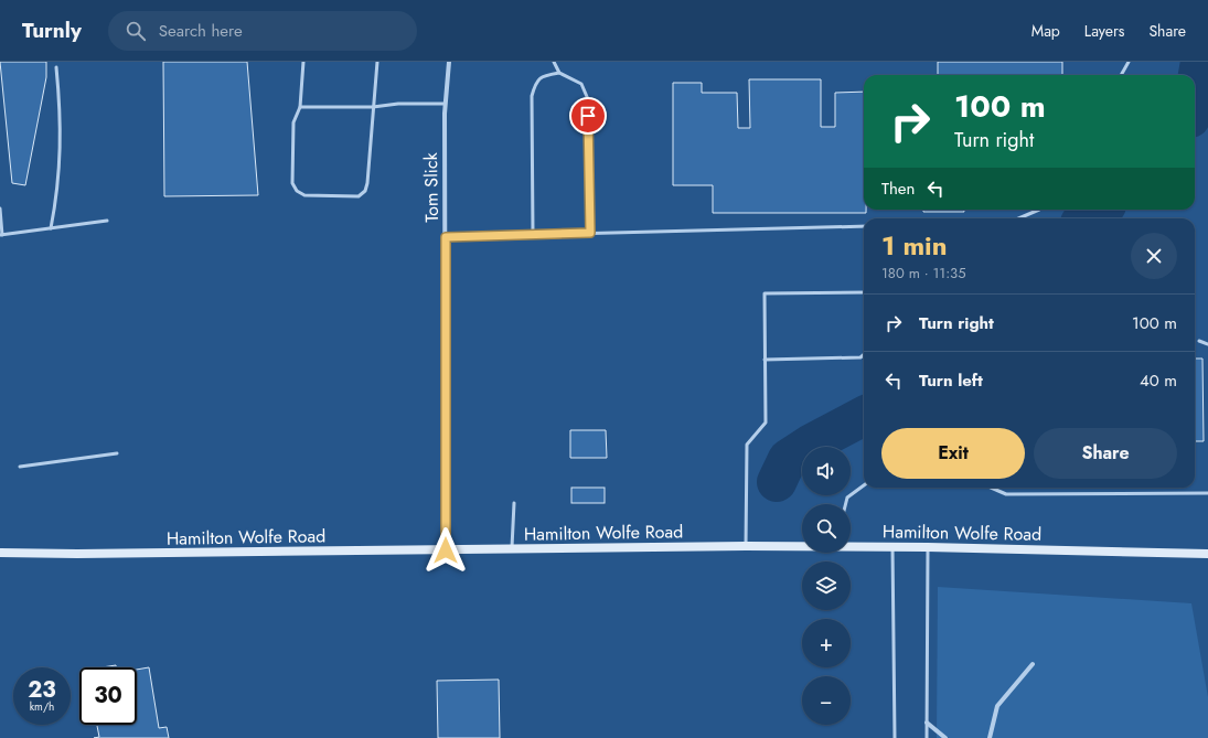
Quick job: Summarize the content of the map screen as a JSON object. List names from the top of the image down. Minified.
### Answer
{"streets":{"street":["Tom Slick","Hamilton Wolfe Road"]},"crossings":[["Tom Slick","Hamilton Wolfe Road"]],"page":{"header":"Turnly","search":"Search here","nav":["Map","Layers","Share"],"turn":["100 m","Turn right"],"then":"Then","heading":["1 min","180 m · 11:35"],"list":[{"name":"Turn right","value":"100 m"},{"name":"Turn left","value":"40 m"}],"buttons":["Exit","Share"],"map_buttons":["+","−"],"speed":"23 km/h","limit":"30"}}
